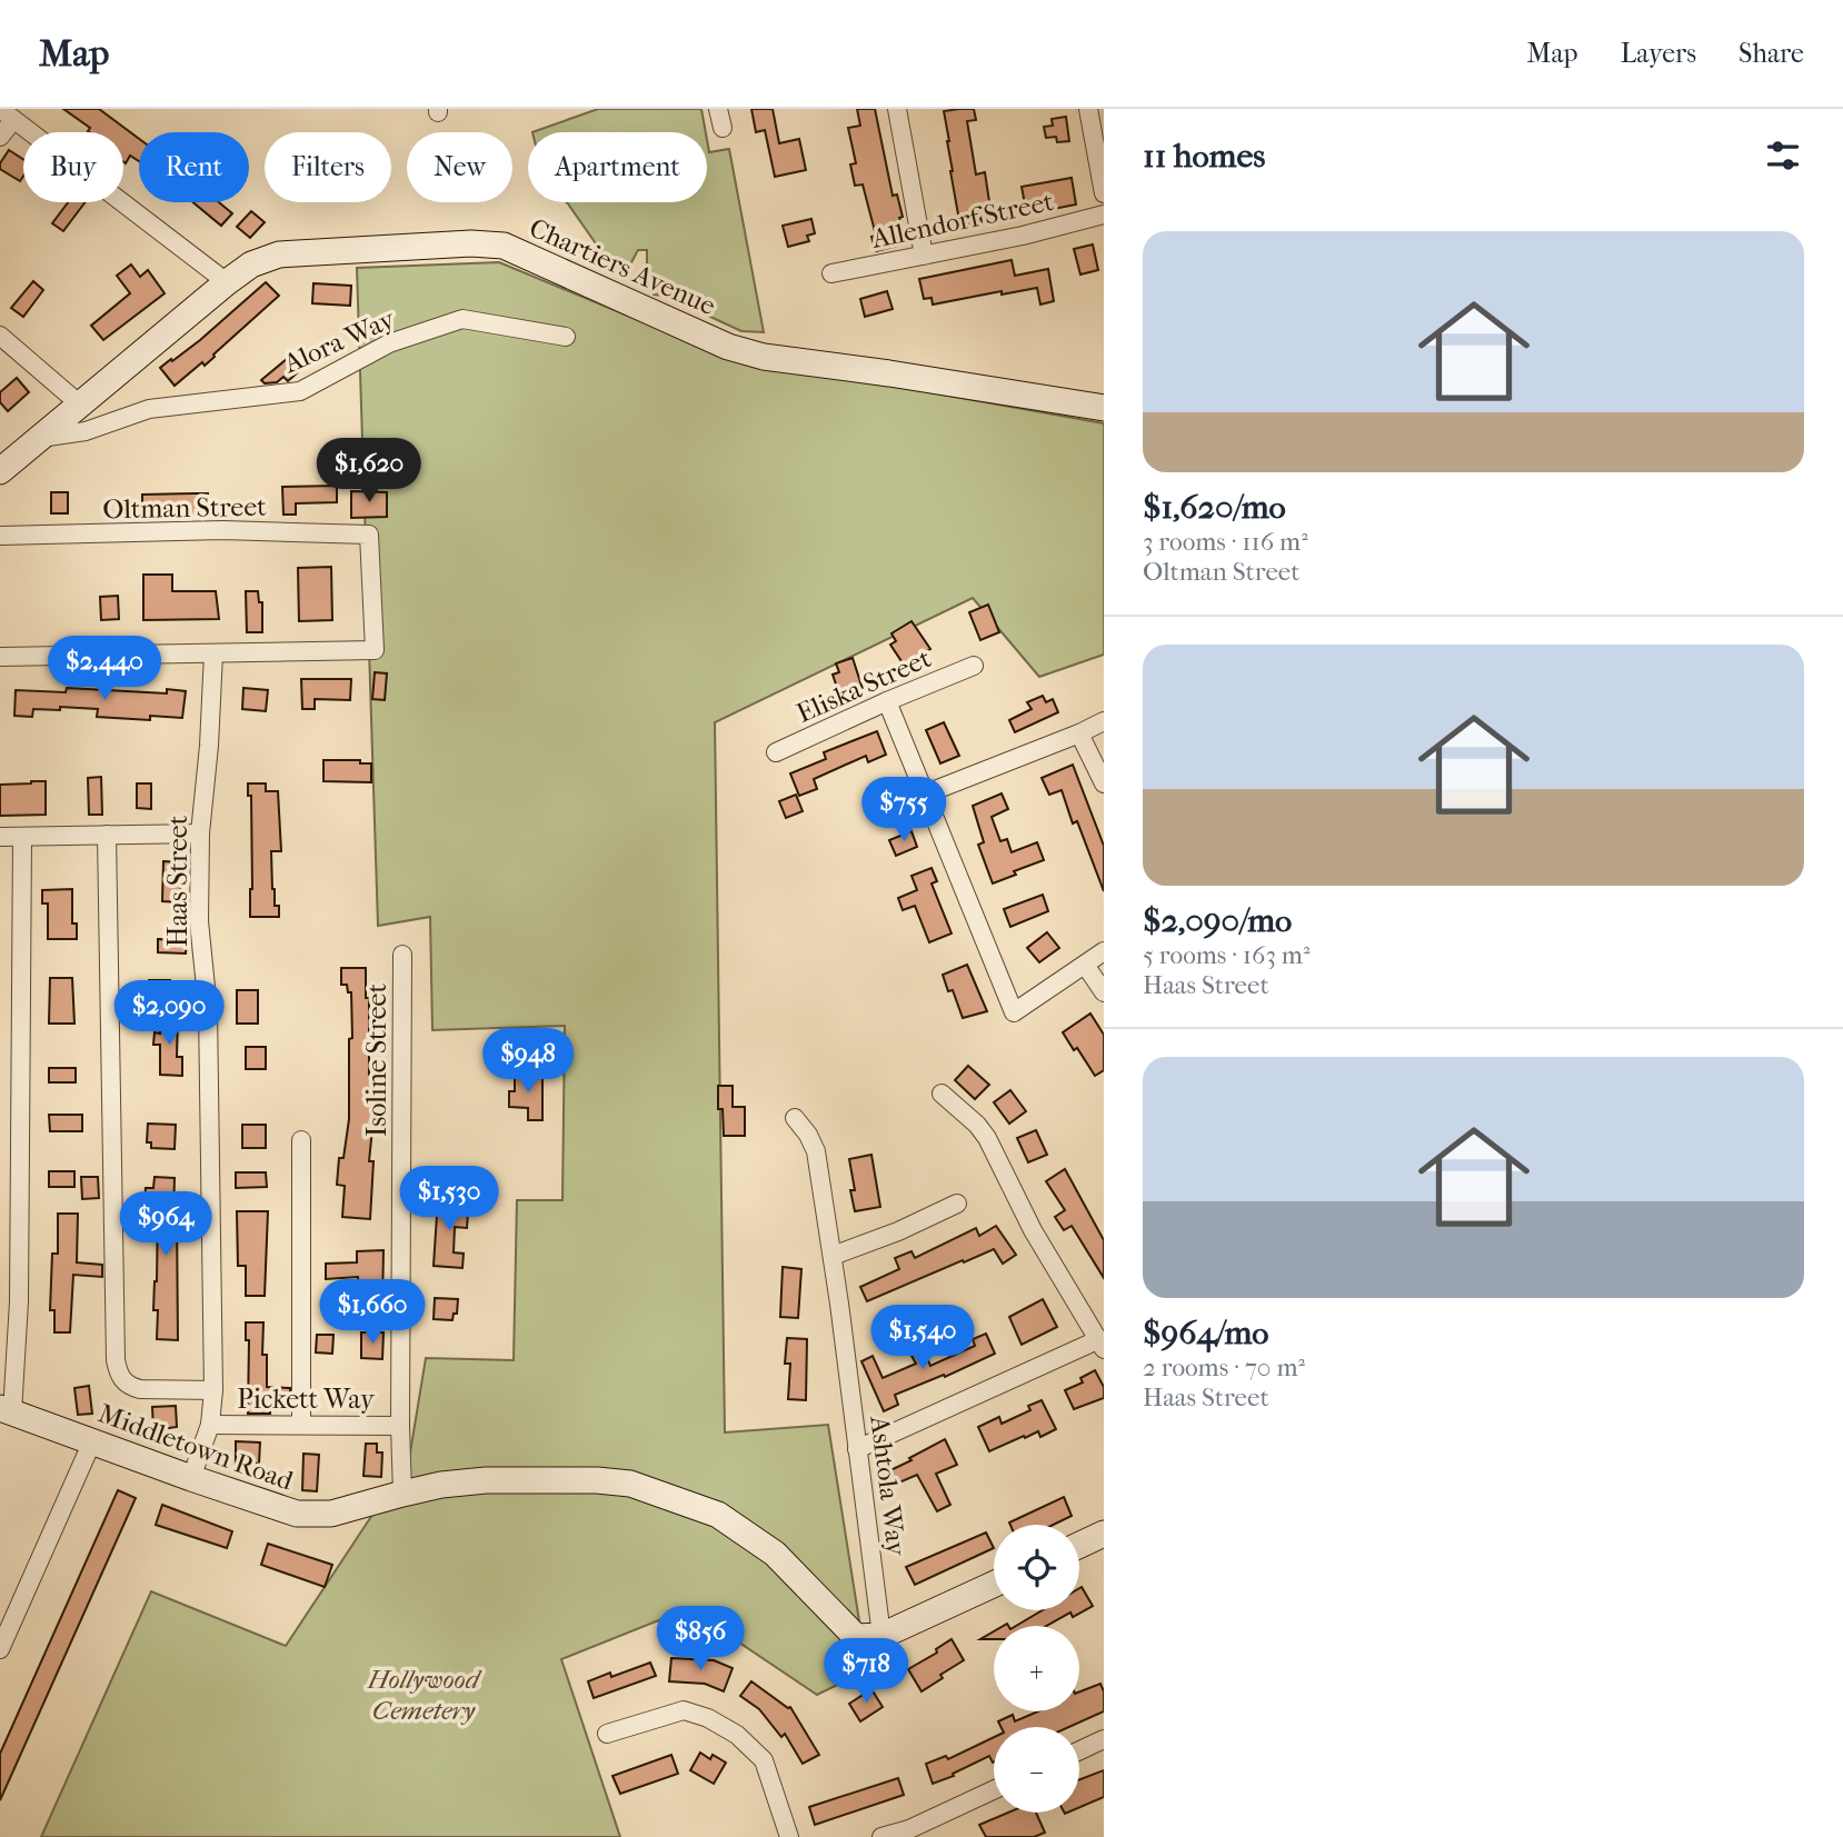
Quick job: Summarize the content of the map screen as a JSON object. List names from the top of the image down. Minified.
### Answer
{"streets":{"street":["Allendorf Street","Chartiers Avenue","Alora Way","Oltman Street","Eliska Street","Haas Street","Isoline Street","Pickett Way","Middletown Road","Ashtola Way"]},"crossings":[["Chartiers Avenue","Alora Way"],["Oltman Street","Haas Street"],["Haas Street","Pickett Way"],["Haas Street","Middletown Road"],["Isoline Street","Pickett Way"],["Isoline Street","Middletown Road"],["Middletown Road","Ashtola Way"]],"parks":["Hollywood Cemetery"],"page":{"header":"Map","nav":["Map","Layers","Share"],"heading":"11 homes","chip":["Buy","Rent","Filters","New","Apartment"],"list":[{"name":"$1,620/mo","note":"3 rooms · 116 m² · Oltman Street"},{"name":"$2,090/mo","note":"5 rooms · 163 m² · Haas Street"},{"name":"$964/mo","note":"2 rooms · 70 m² · Haas Street"}],"price":["$1,620","$2,440","$755","$2,090","$948","$1,530","$964","$1,660","$1,540","$856","$718"],"map_buttons":["+","−"]}}
